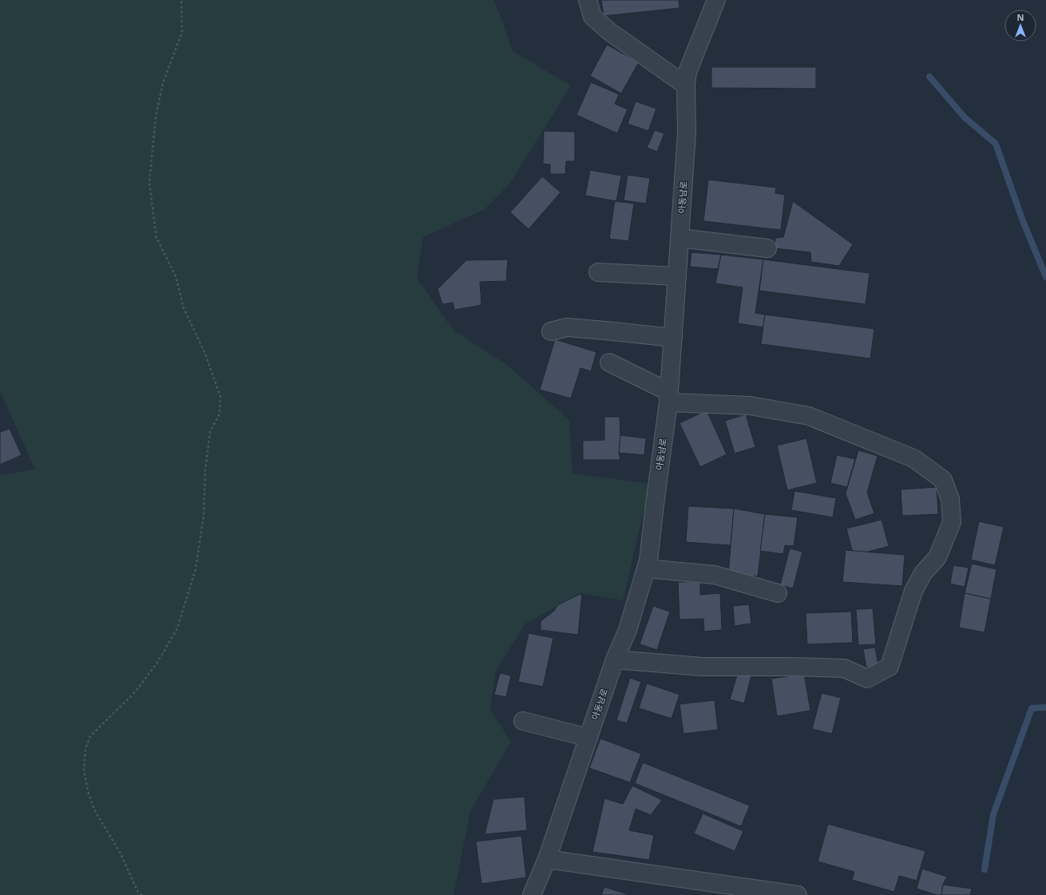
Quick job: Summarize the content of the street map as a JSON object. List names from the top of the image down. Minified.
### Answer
{"streets":{"street":["아동남로"]},"north":"top"}
